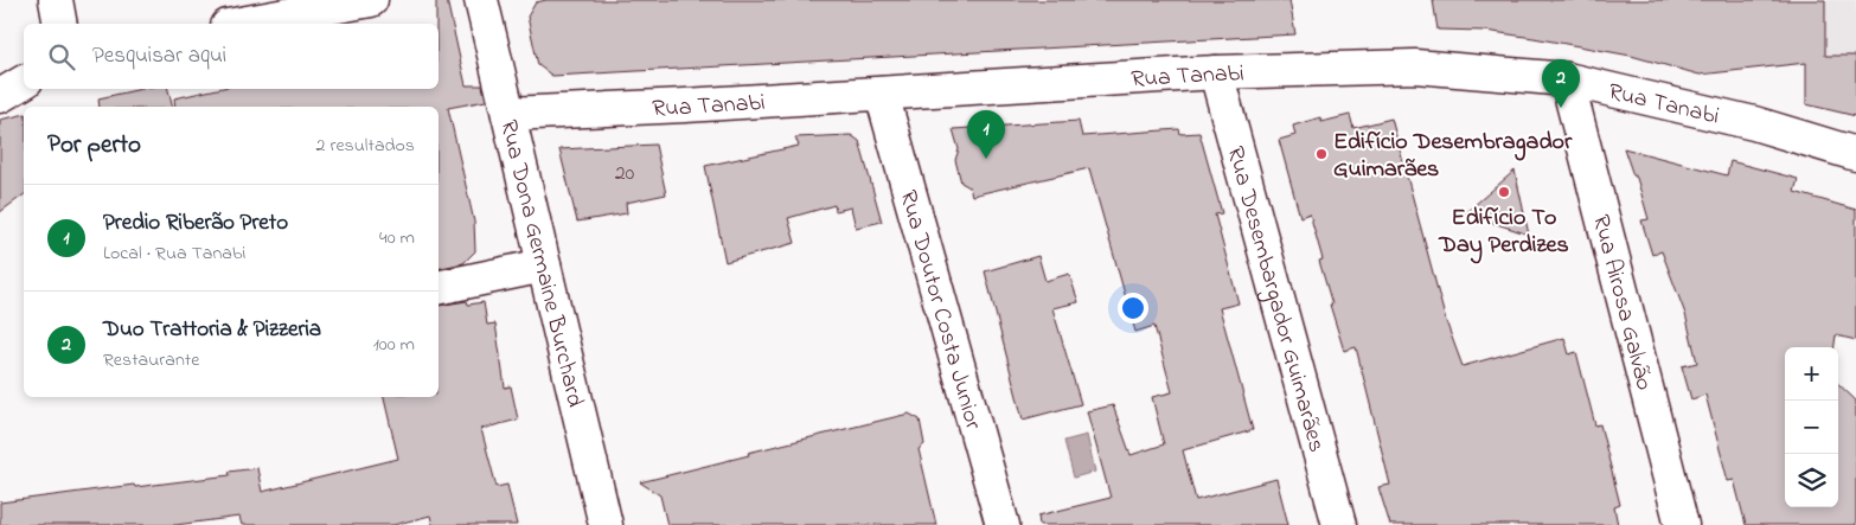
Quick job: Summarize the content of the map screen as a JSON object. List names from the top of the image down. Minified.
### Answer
{"streets":{"street":["Rua Tanabi","Rua Dona Germaine Burchard","Rua Desembargador Guimarães","Rua Airosa Galvão","Rua Doutor Costa Junior"]},"crossings":[["Rua Tanabi","Rua Dona Germaine Burchard"],["Rua Tanabi","Rua Desembargador Guimarães"],["Rua Tanabi","Rua Airosa Galvão"],["Rua Tanabi","Rua Doutor Costa Junior"]],"places":["Edifício Desembragador Guimarães","Edifício To Day Perdizes"],"house_numbers":["20"],"page":{"search":"Pesquisar aqui","pins":["2","1"],"heading":["Por perto","2 resultados"],"list":[{"mark":"1","name":"Predio Riberão Preto","note":"Local · Rua Tanabi","value":"40 m"},{"mark":"2","name":"Duo Trattoria & Pizzeria","note":"Restaurante","value":"100 m"}],"map_buttons":["+","−"]}}
